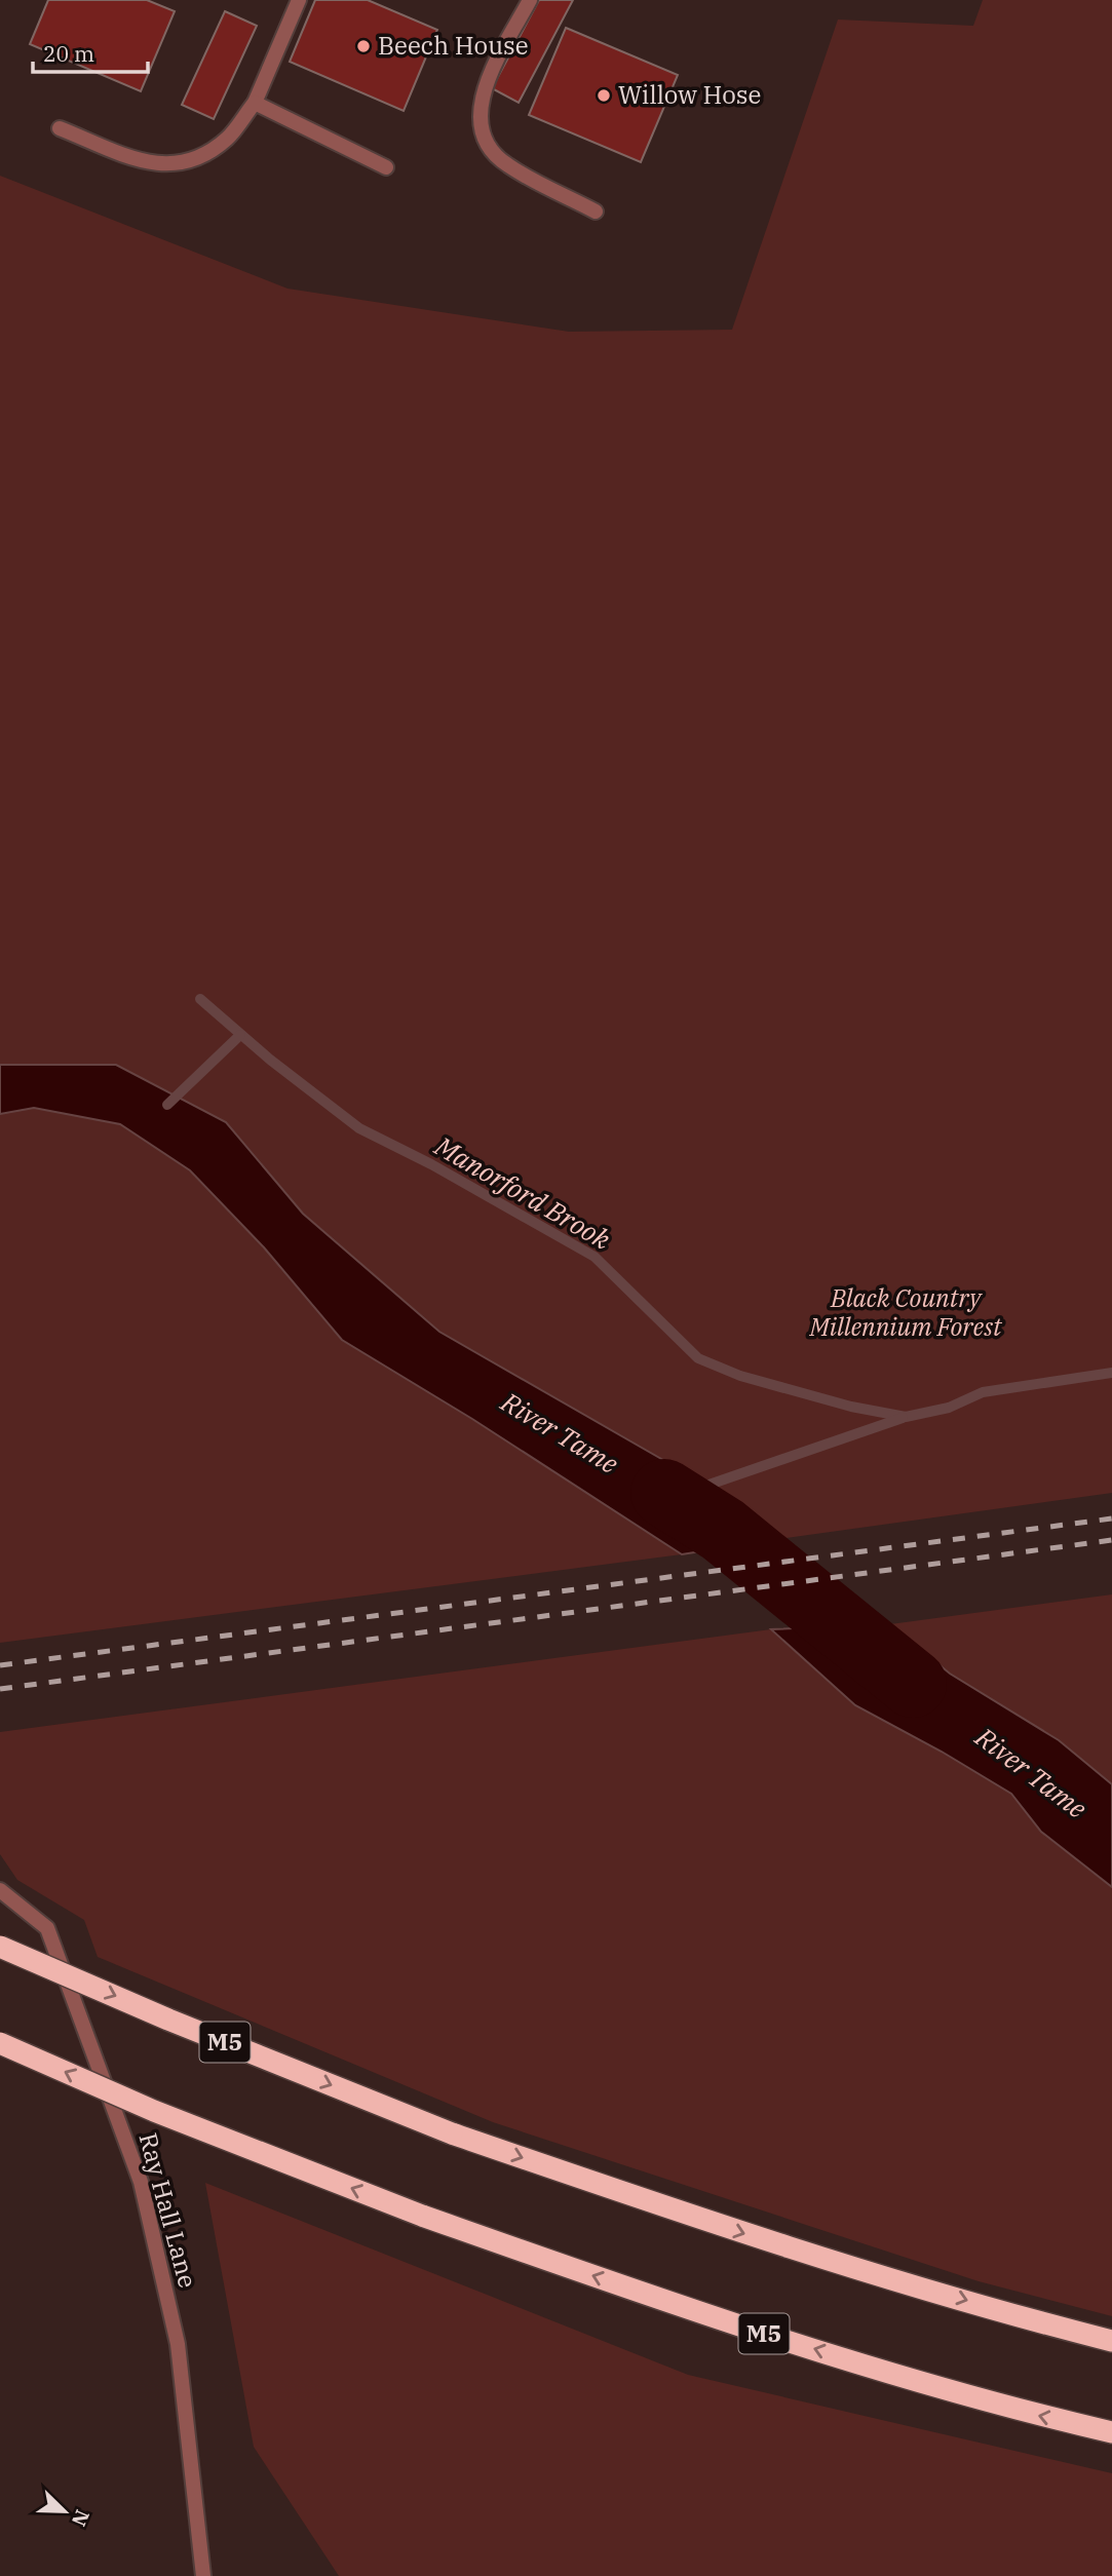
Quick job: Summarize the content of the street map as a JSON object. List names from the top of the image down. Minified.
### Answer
{"streets":{"highway":["M5"],"lane":["Ray Hall Lane"]},"water":["Manorford Brook","River Tame"],"parks":["Black Country Millennium Forest"],"places":["Beech House","Willow Hose"],"scale_bar":"20 m","north":"bottom right"}
